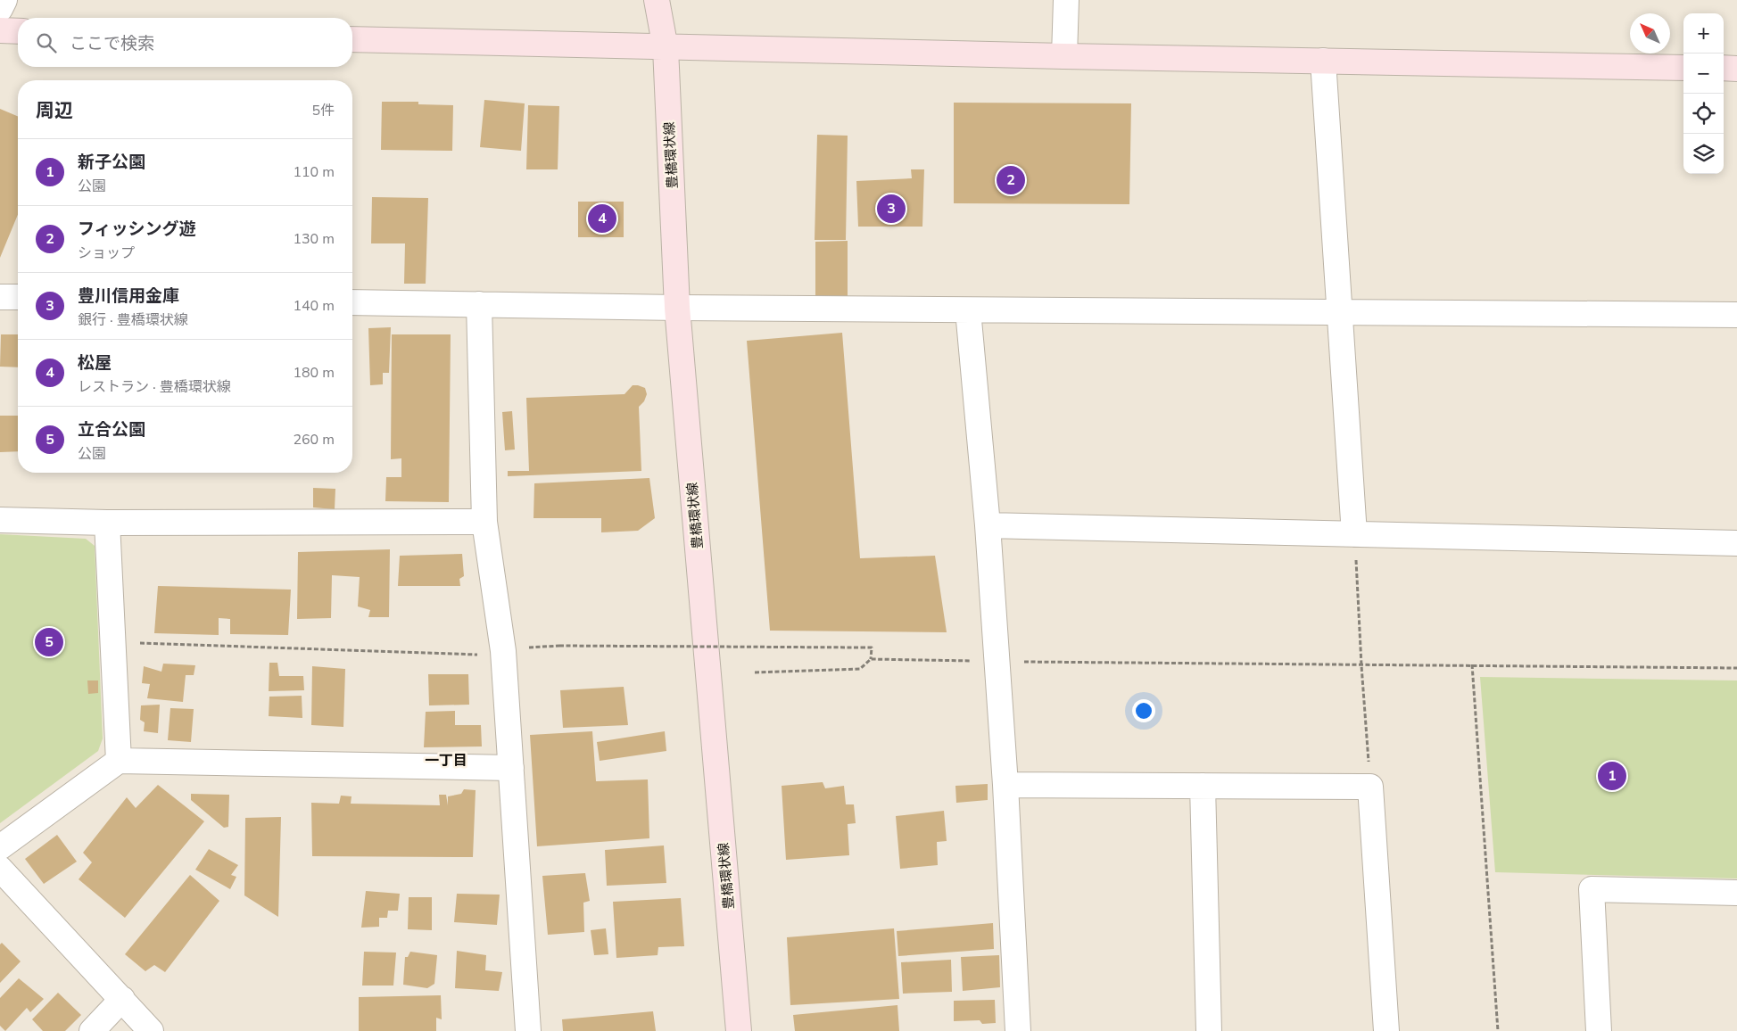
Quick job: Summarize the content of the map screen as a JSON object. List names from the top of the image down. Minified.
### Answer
{"streets":{"street":["豊橋環状線"]},"districts":["一丁目"],"north":"top left","page":{"map_buttons":["+","−"],"search":"ここで検索","heading":["周辺","5件"],"list":[{"mark":"1","name":"新子公園","note":"公園","value":"110 m"},{"mark":"2","name":"フィッシング遊","note":"ショップ","value":"130 m"},{"mark":"3","name":"豊川信用金庫","note":"銀行 · 豊橋環状線","value":"140 m"},{"mark":"4","name":"松屋","note":"レストラン · 豊橋環状線","value":"180 m"},{"mark":"5","name":"立合公園","note":"公園","value":"260 m"}],"pins":["2","3","4","5","1"]}}
